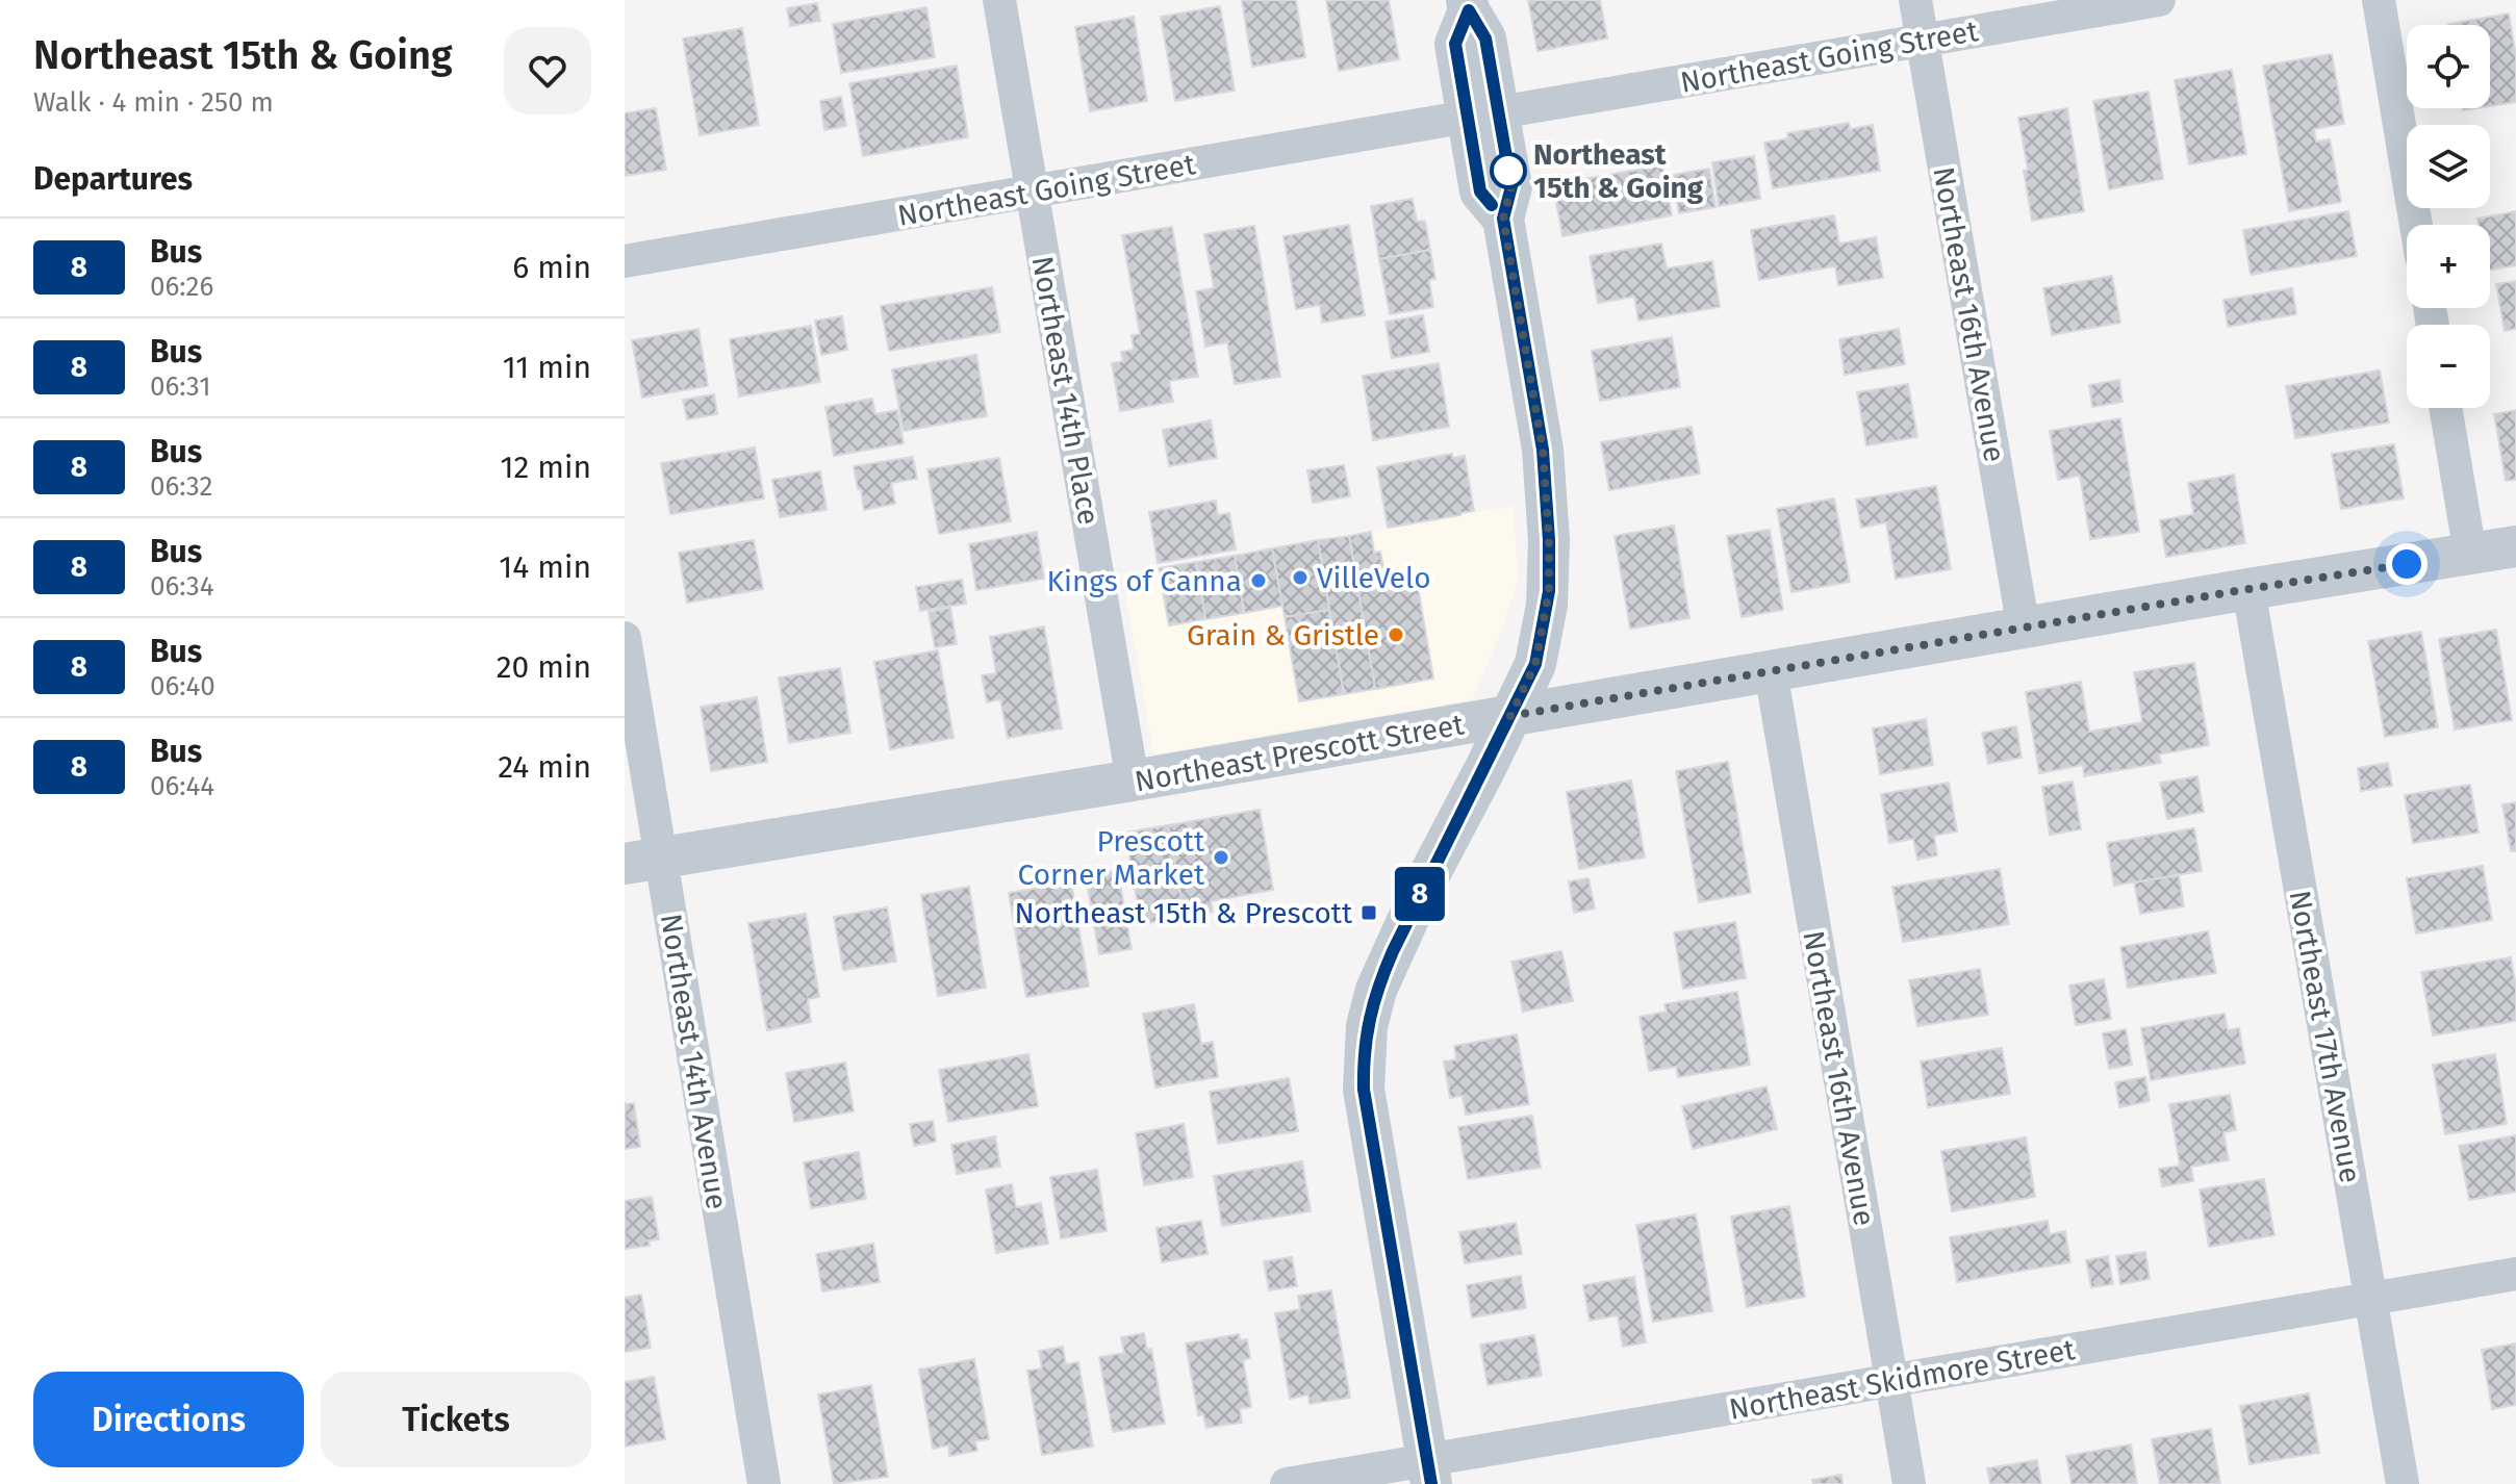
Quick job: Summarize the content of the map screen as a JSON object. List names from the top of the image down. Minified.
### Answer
{"streets":{"street":["Northeast Going Street","Northeast 16th Avenue","Northeast 14th Place","Northeast Prescott Street","Northeast 17th Avenue","Northeast 14th Avenue","Northeast Skidmore Street"]},"crossings":[["Northeast Going Street","Northeast 16th Avenue"],["Northeast Going Street","Northeast 14th Place"],["Northeast 16th Avenue","Northeast Prescott Street"],["Northeast 16th Avenue","Northeast Skidmore Street"],["Northeast 14th Place","Northeast Prescott Street"],["Northeast Prescott Street","Northeast 17th Avenue"],["Northeast Prescott Street","Northeast 14th Avenue"],["Northeast 17th Avenue","Northeast Skidmore Street"]],"places":{"other":["Northeast 15th & Going","VilleVelo","Kings of Canna","Grain & Gristle","Prescott Corner Market"],"transit":["Northeast 15th & Prescott"]},"lines":["bus line 8"],"page":{"heading":[["Northeast 15th & Going","Walk · 4 min · 250 m"],"Departures"],"on_map":"8","map_buttons":["+","−"],"list":[{"mark":"8","name":"Bus","note":"06:26","value":"6 min"},{"mark":"8","name":"Bus","note":"06:31","value":"11 min"},{"mark":"8","name":"Bus","note":"06:32","value":"12 min"},{"mark":"8","name":"Bus","note":"06:34","value":"14 min"},{"mark":"8","name":"Bus","note":"06:40","value":"20 min"},{"mark":"8","name":"Bus","note":"06:44","value":"24 min"}],"buttons":["Directions","Tickets"]}}
